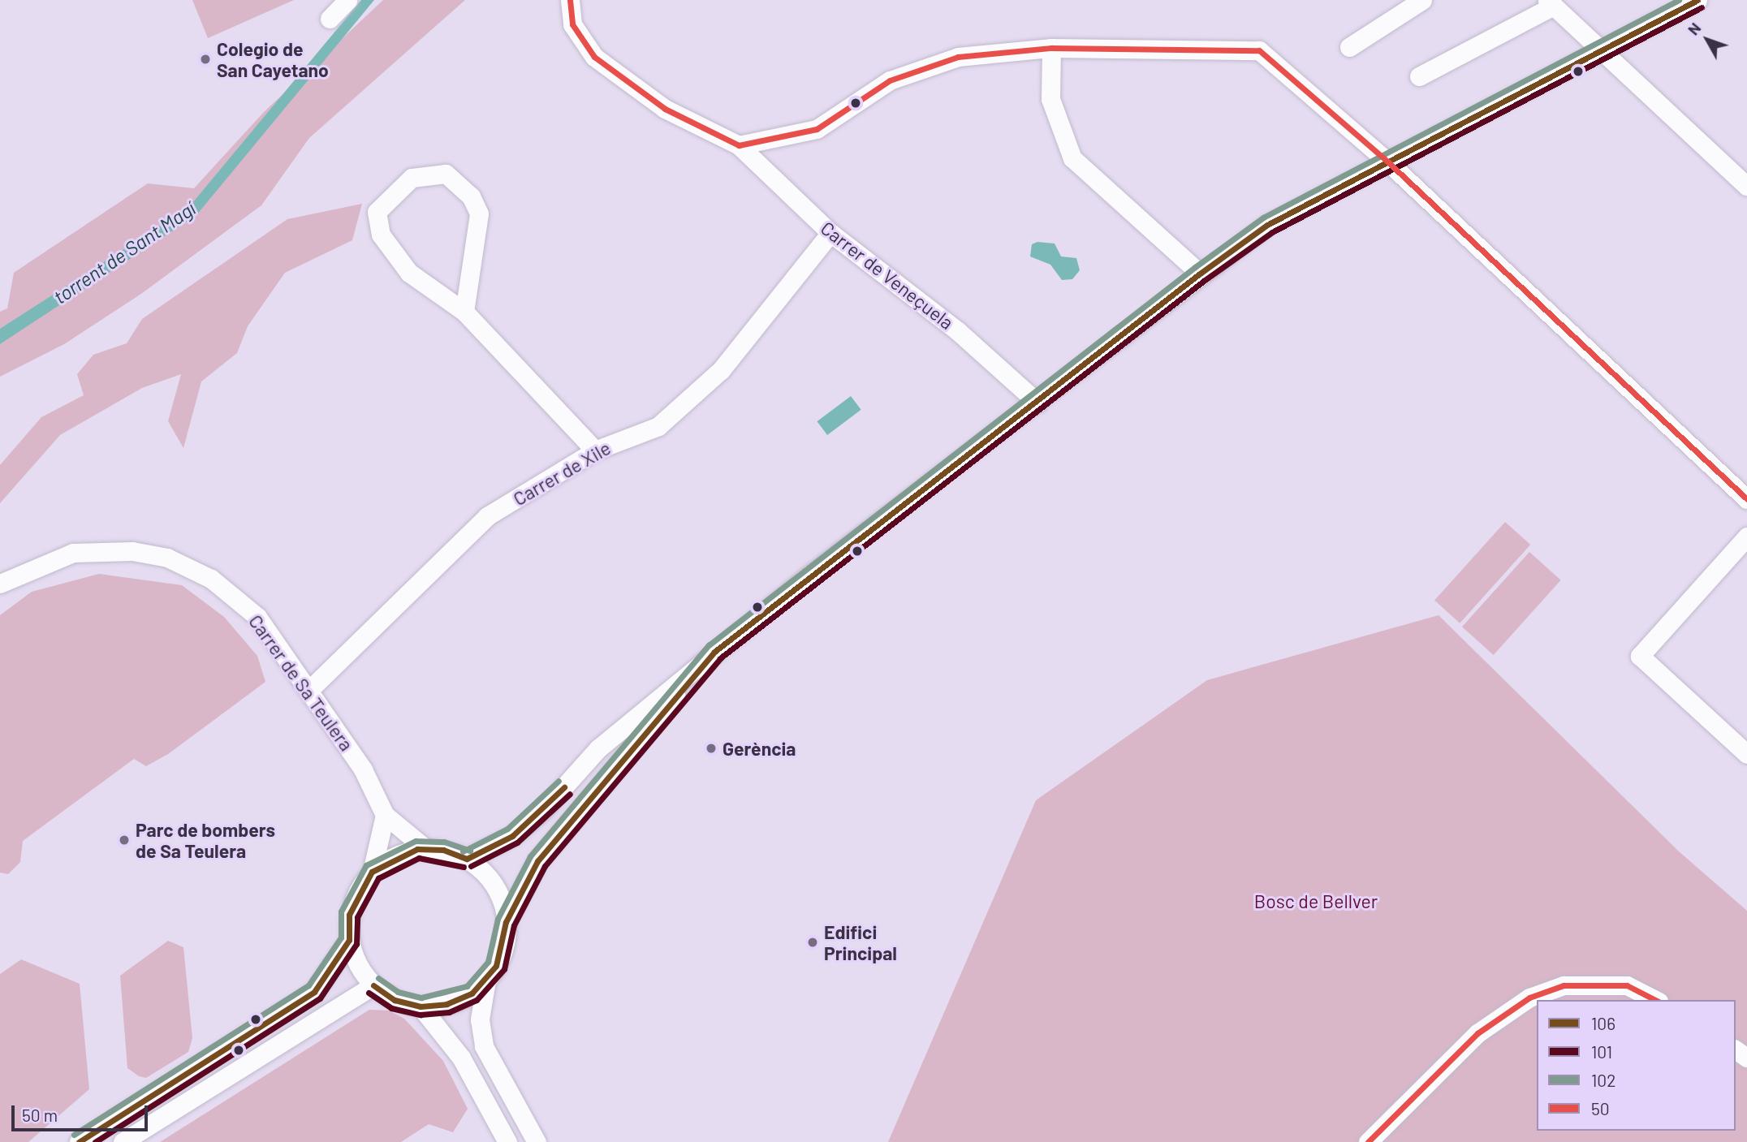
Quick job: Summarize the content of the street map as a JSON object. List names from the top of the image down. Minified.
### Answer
{"streets":{"street":["Carrer de Veneçuela","Carrer de Xile","Carrer de Sa Teulera"]},"crossings":[["Carrer de Veneçuela","Carrer de Xile"],["Carrer de Xile","Carrer de Sa Teulera"]],"water":["torrent de Sant Magí"],"parks":["Bosc de Bellver"],"places":["Colegio de San Cayetano","Gerència","Parc de bombers de Sa Teulera","Edifici Principal"],"lines":["transit line 106","transit line 102","transit line 50","transit line 101"],"legend":["106","101","102","50"],"scale_bar":"50 m","north":"top left"}
